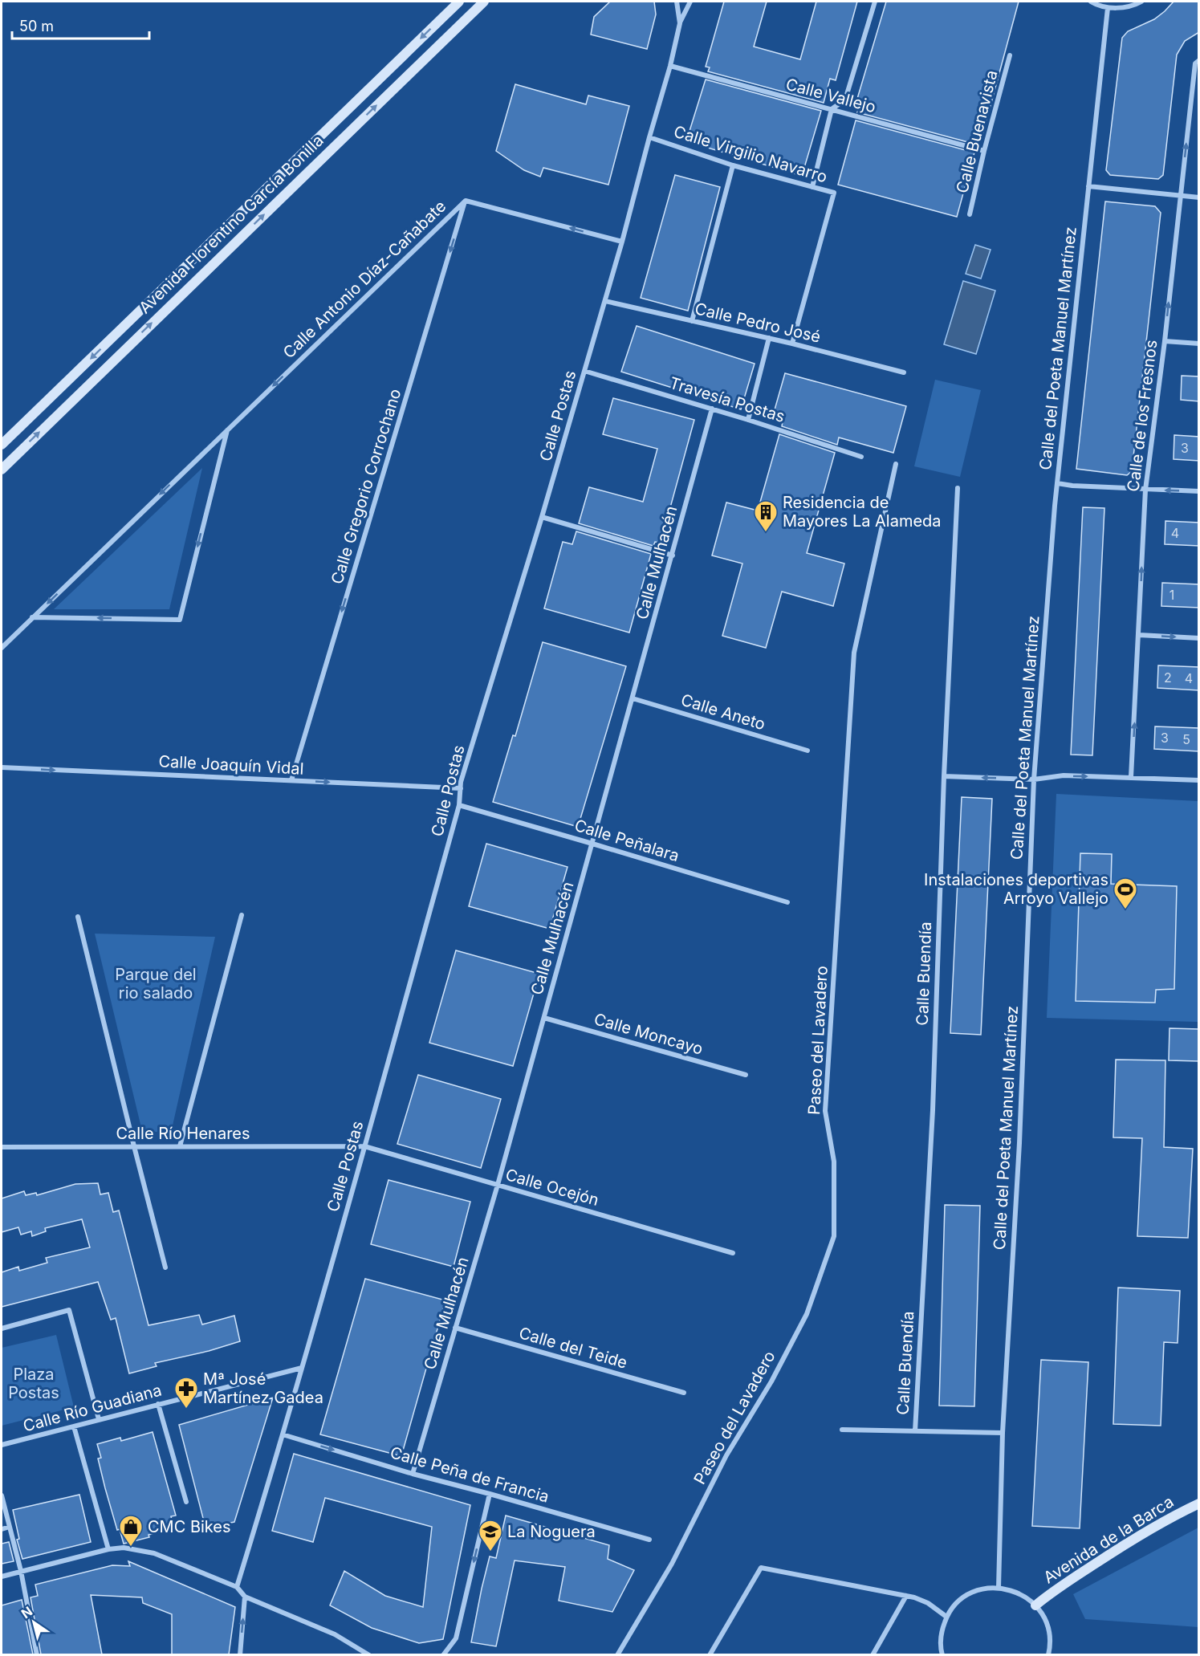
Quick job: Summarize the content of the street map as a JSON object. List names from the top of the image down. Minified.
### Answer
{"streets":{"street":["Calle Vallejo","Calle Buenavista","Calle Virgilio Navarro","Avenida Florentino García Bonilla","Calle Antonio Díaz-Cañabate","Calle Pedro José","Calle del Poeta Manuel Martínez","Travesía Postas","Calle Postas","Calle de los Fresnos","Calle Gregorio Corrochano","Calle Mulhacén","Calle Aneto","Calle Joaquín Vidal","Calle Peñalara","Calle Buendía","Calle Moncayo","Paseo del Lavadero","Calle Río Henares","Calle Ocejón","Calle del Teide","Calle Río Guadiana","Calle Peña de Francia","Avenida de la Barca"]},"crossings":[["Calle Vallejo","Calle Buenavista"],["Calle Vallejo","Calle Postas"],["Calle Virgilio Navarro","Calle Pedro José"],["Calle Virgilio Navarro","Calle Postas"],["Calle Antonio Díaz-Cañabate","Calle Postas"],["Calle Antonio Díaz-Cañabate","Calle Gregorio Corrochano"],["Calle Pedro José","Calle Postas"],["Calle del Poeta Manuel Martínez","Calle Buendía"],["Travesía Postas","Calle Postas"],["Travesía Postas","Calle Mulhacén"],["Calle Postas","Calle Joaquín Vidal"],["Calle Postas","Calle Peñalara"],["Calle Postas","Calle Río Henares"],["Calle Postas","Calle Ocejón"],["Calle Postas","Calle Río Guadiana"],["Calle Postas","Calle Peña de Francia"],["Calle Gregorio Corrochano","Calle Joaquín Vidal"],["Calle Mulhacén","Calle Aneto"],["Calle Mulhacén","Calle Peñalara"],["Calle Mulhacén","Calle Moncayo"],["Calle Mulhacén","Calle Ocejón"],["Calle Mulhacén","Calle del Teide"],["Calle Mulhacén","Calle Peña de Francia"],["Calle Río Henares","Calle Ocejón"]],"one_way":["Calle Antonio Díaz-Cañabate","Calle de los Fresnos","Calle Gregorio Corrochano","Calle Joaquín Vidal","Calle Peña de Francia"],"parks":["Parque del rio salado","Plaza Postas"],"places":{"building":["Residencia de Mayores La Alameda"],"sports":["Instalaciones deportivas Arroyo Vallejo"],"pharmacy":["Mª José Martínez Gadea"],"shop":["CMC Bikes"],"school or university":["La Noguera"]},"house_numbers":["3","4","1","2","4","3","5"],"scale_bar":"50 m","north":"top left"}
